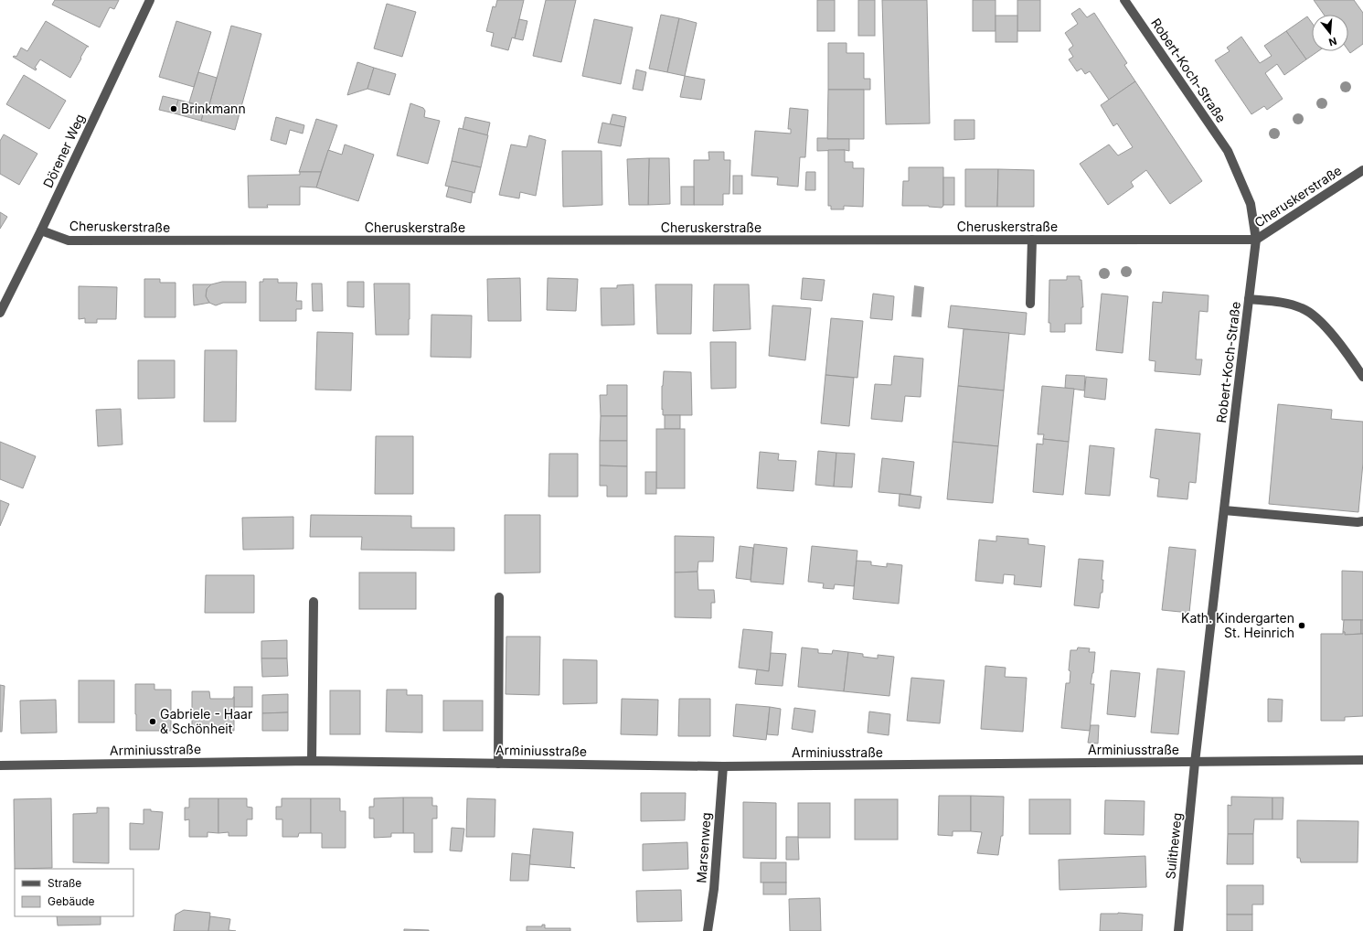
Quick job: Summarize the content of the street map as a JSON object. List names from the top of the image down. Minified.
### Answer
{"streets":{"street":["Robert-Koch-Straße","Dörener Weg","Cheruskerstraße","Arminiusstraße","Sulitheweg","Marsenweg"]},"crossings":[["Robert-Koch-Straße","Cheruskerstraße"],["Robert-Koch-Straße","Arminiusstraße"],["Robert-Koch-Straße","Sulitheweg"],["Dörener Weg","Cheruskerstraße"],["Arminiusstraße","Sulitheweg"],["Arminiusstraße","Marsenweg"]],"places":["Brinkmann","Kath. Kindergarten St. Heinrich","Gabriele - Haar & Schönheit"],"legend":["Straße","Gebäude"],"north":"bottom"}
